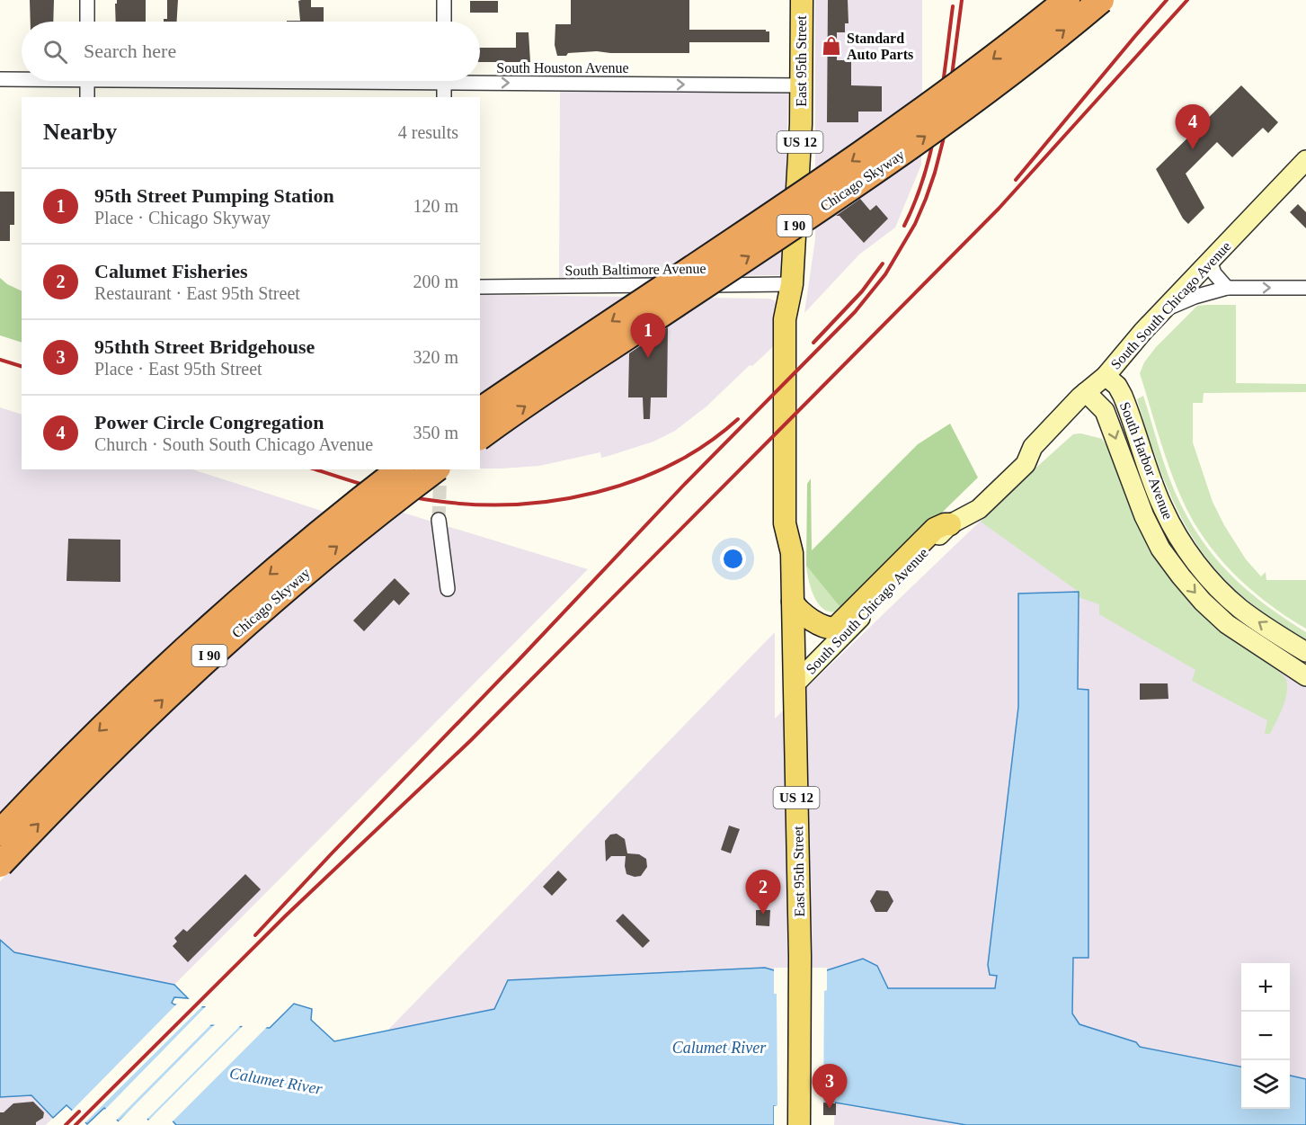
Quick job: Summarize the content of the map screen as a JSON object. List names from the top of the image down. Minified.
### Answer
{"streets":{"highway":["Chicago Skyway","I 90"],"main road":["East 95th Street","US 12","South South Chicago Avenue","South Harbor Avenue"],"street":["South Houston Avenue","South Baltimore Avenue"]},"crossings":[["East 95th Street","South Houston Avenue"],["East 95th Street","South Baltimore Avenue"],["East 95th Street","South South Chicago Avenue"],["South South Chicago Avenue","South Harbor Avenue"]],"one_way":["South Houston Avenue"],"water":["Calumet River"],"places":{"shop":["Standard Auto Parts"]},"page":{"search":"Search here","heading":["Nearby","4 results"],"pins":["4","1","2","3"],"list":[{"mark":"1","name":"95th Street Pumping Station","note":"Place · Chicago Skyway","value":"120 m"},{"mark":"2","name":"Calumet Fisheries","note":"Restaurant · East 95th Street","value":"200 m"},{"mark":"3","name":"95thth Street Bridgehouse","note":"Place · East 95th Street","value":"320 m"},{"mark":"4","name":"Power Circle Congregation","note":"Church · South South Chicago Avenue","value":"350 m"}],"map_buttons":["+","−"]}}
